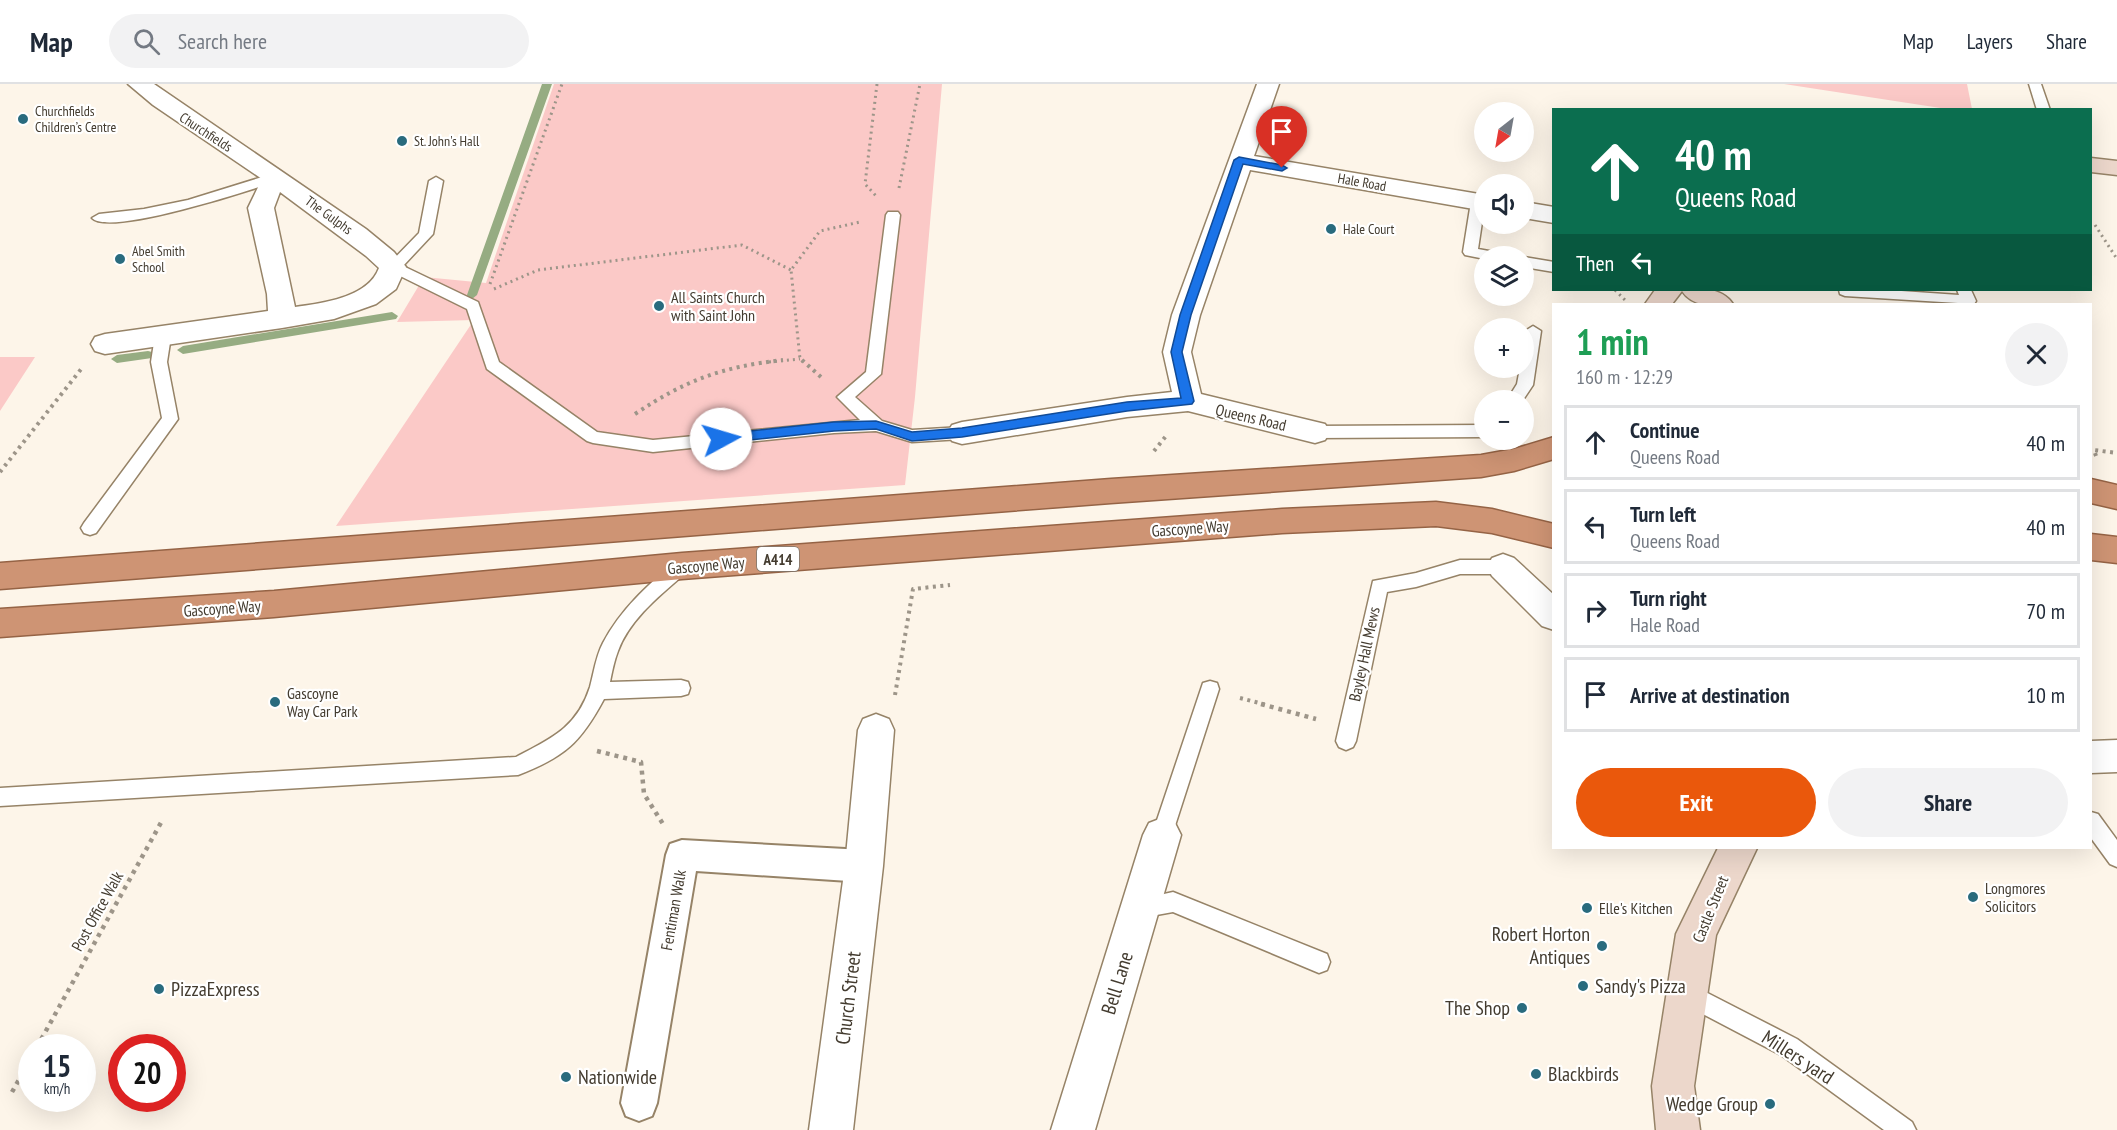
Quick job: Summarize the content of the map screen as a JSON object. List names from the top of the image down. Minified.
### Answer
{"streets":{"highway":["Gascoyne Way","A414"],"main road":["Castle Street"],"street":["Churchfields","Hale Road","The Gulphs","Queens Road","Fentiman Walk","Bell Lane","Church Street"],"lane":["Bayley Hall Mews","Millers yard"],"path":["Post Office Walk"]},"crossings":[["Churchfields","The Gulphs"],["Castle Street","Millers yard"]],"places":["Churchfields Children’s Centre","St. John's Hall","Hale Court","Abel Smith School","All Saints Church with Saint John","Gascoyne Way Car Park","Longmores Solicitors","Elle's Kitchen","Robert Horton Antiques","Sandy's Pizza","PizzaExpress","The Shop","Blackbirds","Nationwide","Wedge Group"],"north":"bottom left","page":{"header":"Map","search":"Search here","nav":["Map","Layers","Share"],"map_buttons":["+","−"],"turn":["40 m","Queens Road"],"then":"Then","heading":["1 min","160 m · 12:29"],"list":[{"name":"Continue","note":"Queens Road","value":"40 m"},{"name":"Turn left","note":"Queens Road","value":"40 m"},{"name":"Turn right","note":"Hale Road","value":"70 m"},{"name":"Arrive at destination","value":"10 m"}],"buttons":["Exit","Share"],"speed":"15 km/h","limit":"20"}}
